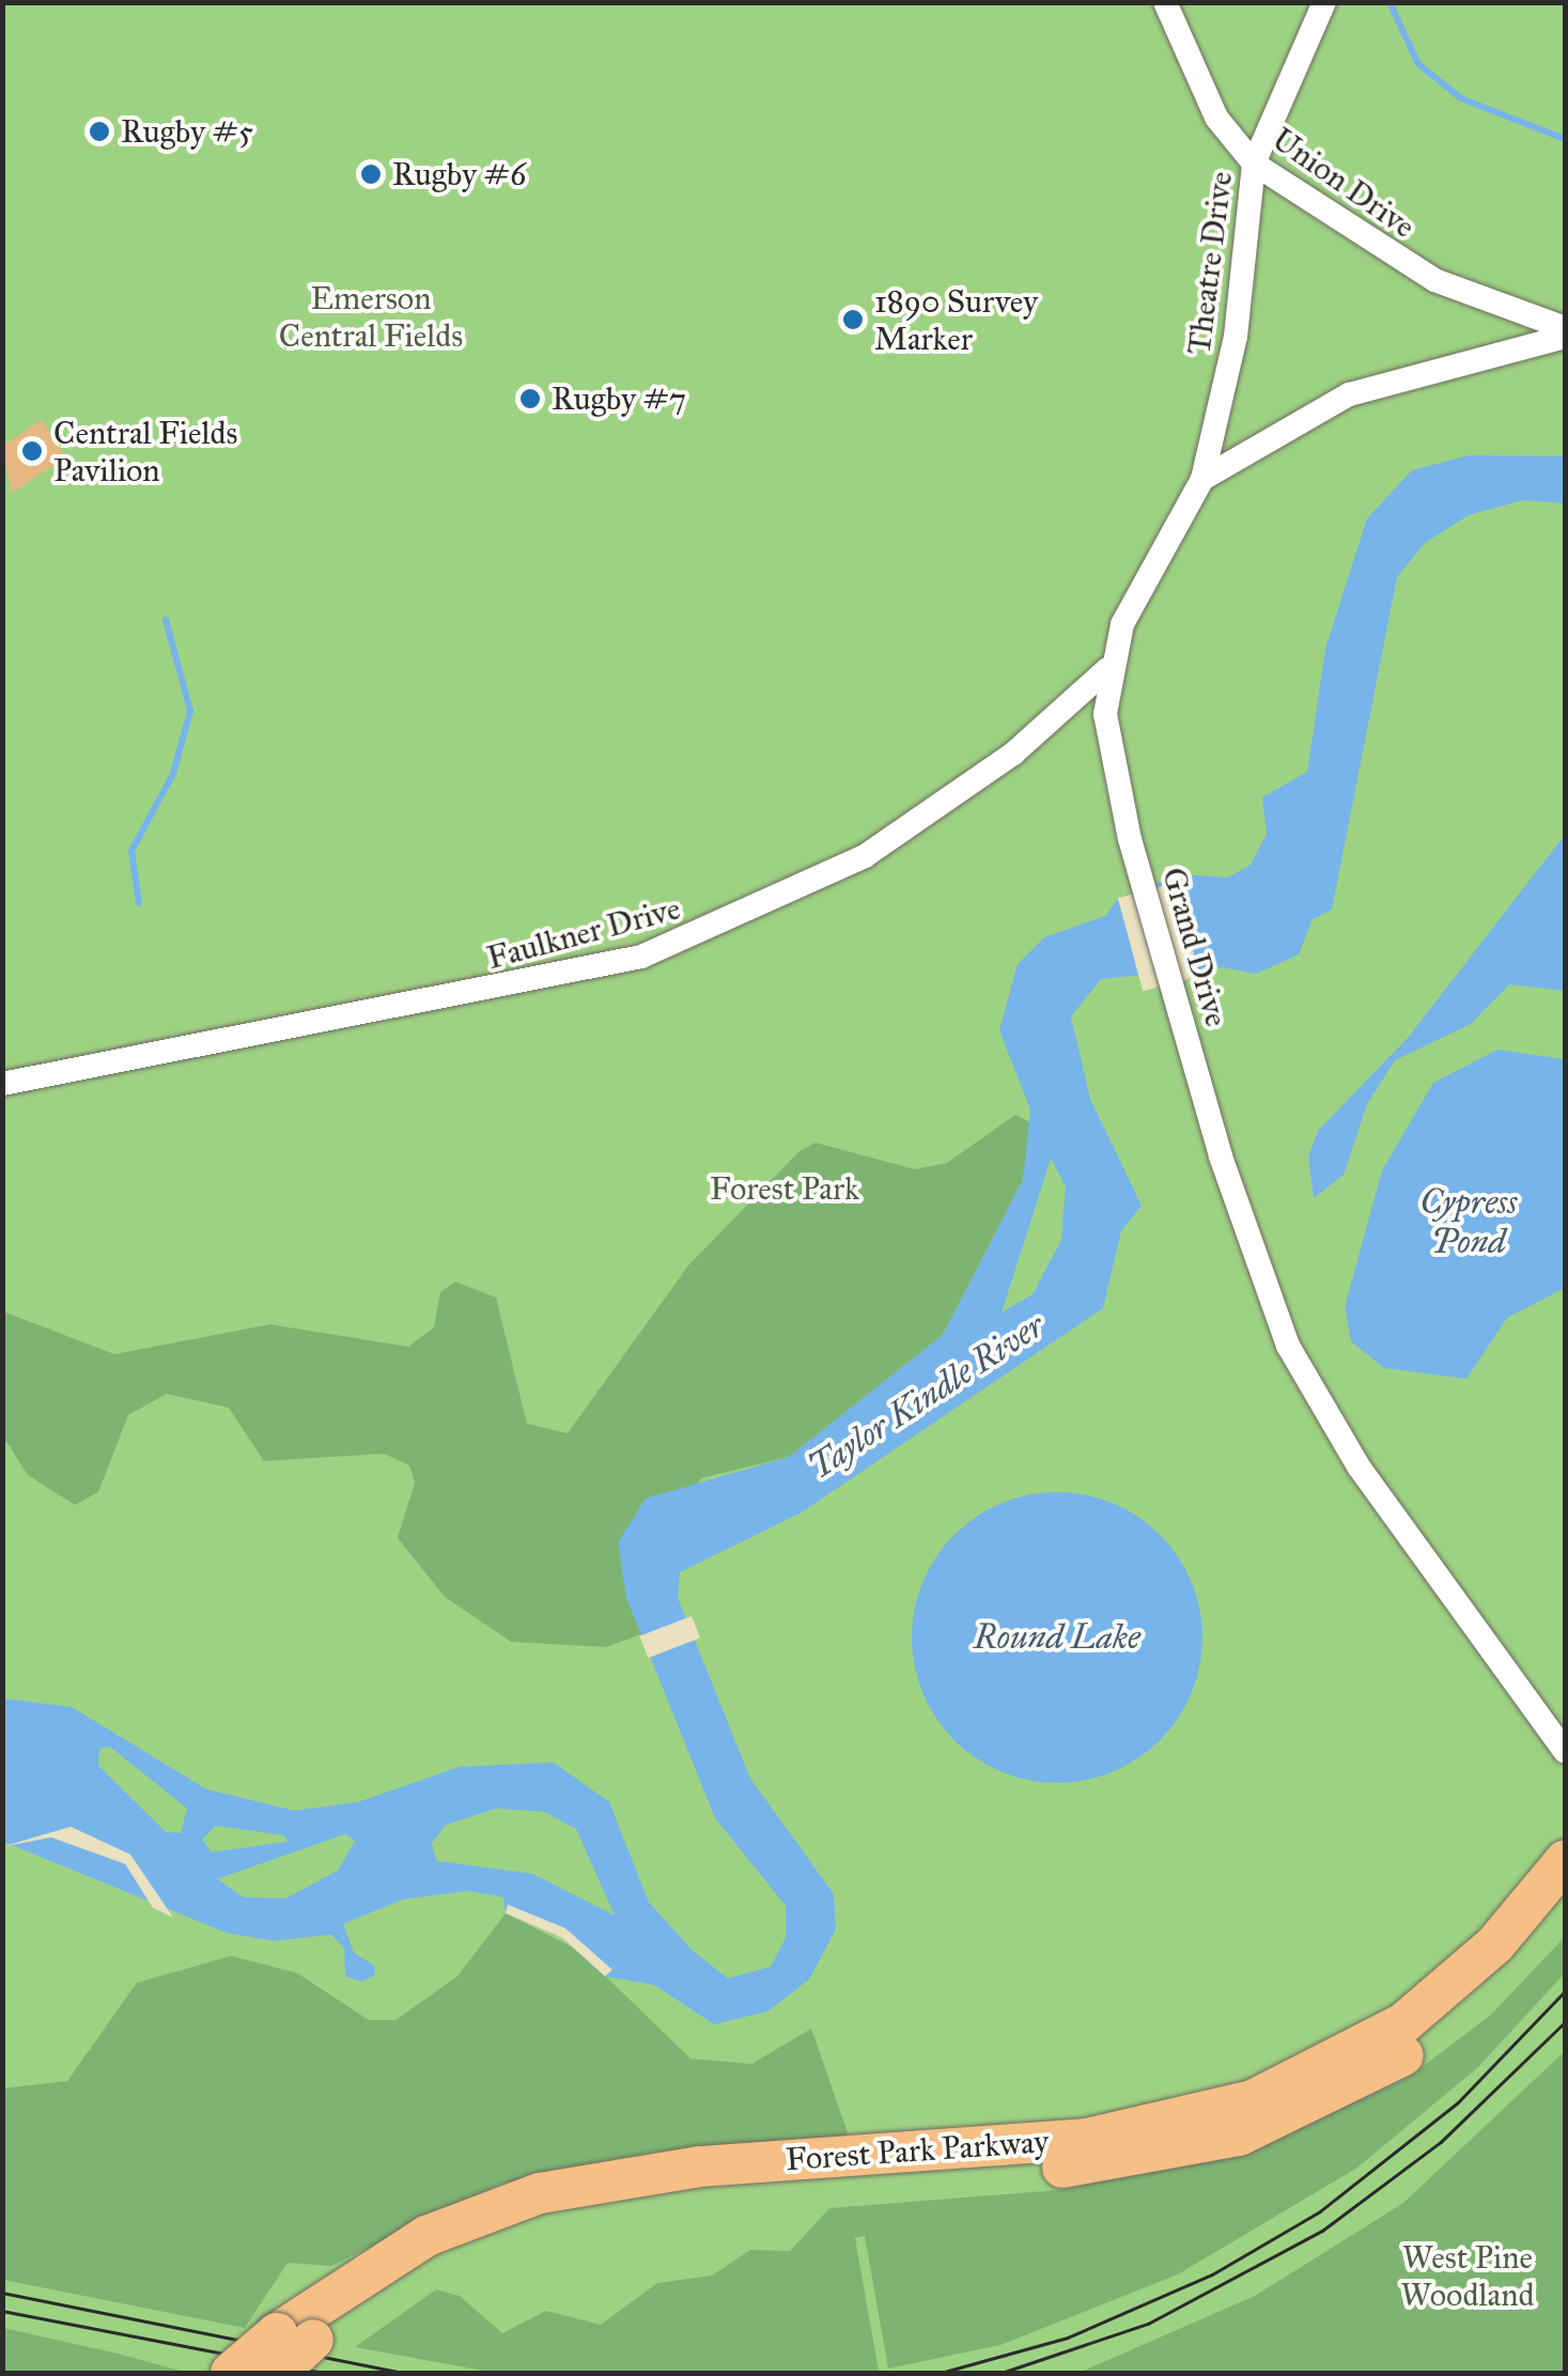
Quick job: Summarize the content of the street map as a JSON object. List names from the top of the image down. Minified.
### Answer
{"streets":{"main road":["Forest Park Parkway"],"street":["Union Drive","Theatre Drive","Faulkner Drive","Grand Drive"]},"crossings":[["Union Drive","Theatre Drive"],["Theatre Drive","Grand Drive"],["Faulkner Drive","Grand Drive"]],"water":["Cypress Pond","Taylor Kindle River","Round Lake"],"parks":["Emerson Central Fields","Forest Park","West Pine Woodland"],"places":["Rugby #5","Rugby #6","1890 Survey Marker","Rugby #7","Central Fields Pavilion"]}
